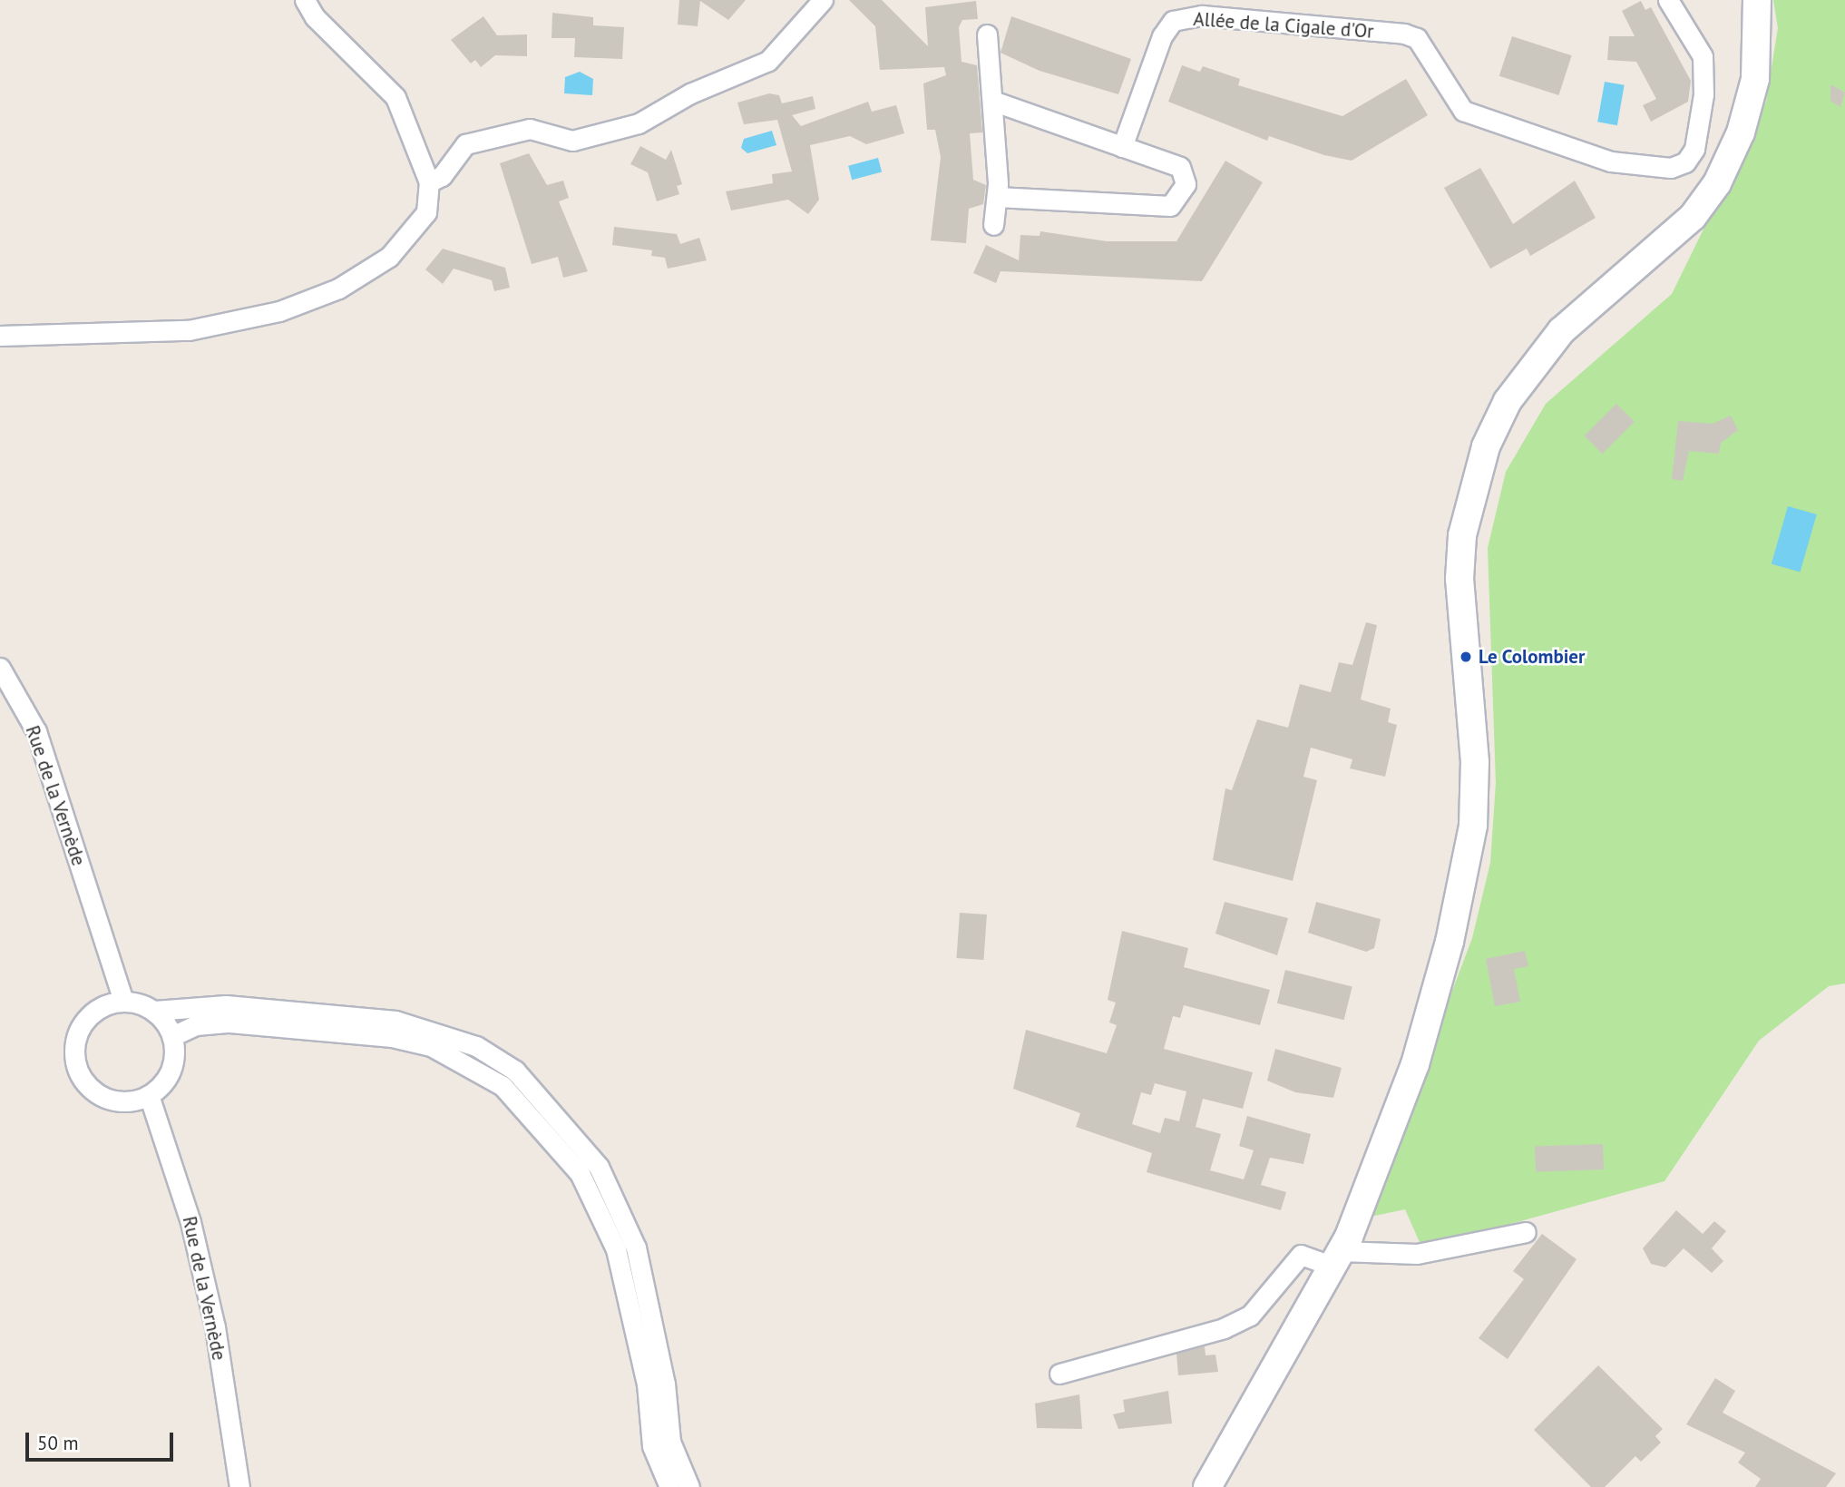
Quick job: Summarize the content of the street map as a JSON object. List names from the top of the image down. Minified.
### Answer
{"streets":{"street":["Allée de la Cigale d'Or","Rue de la Vernède"]},"places":["Le Colombier"],"scale_bar":"50 m"}
